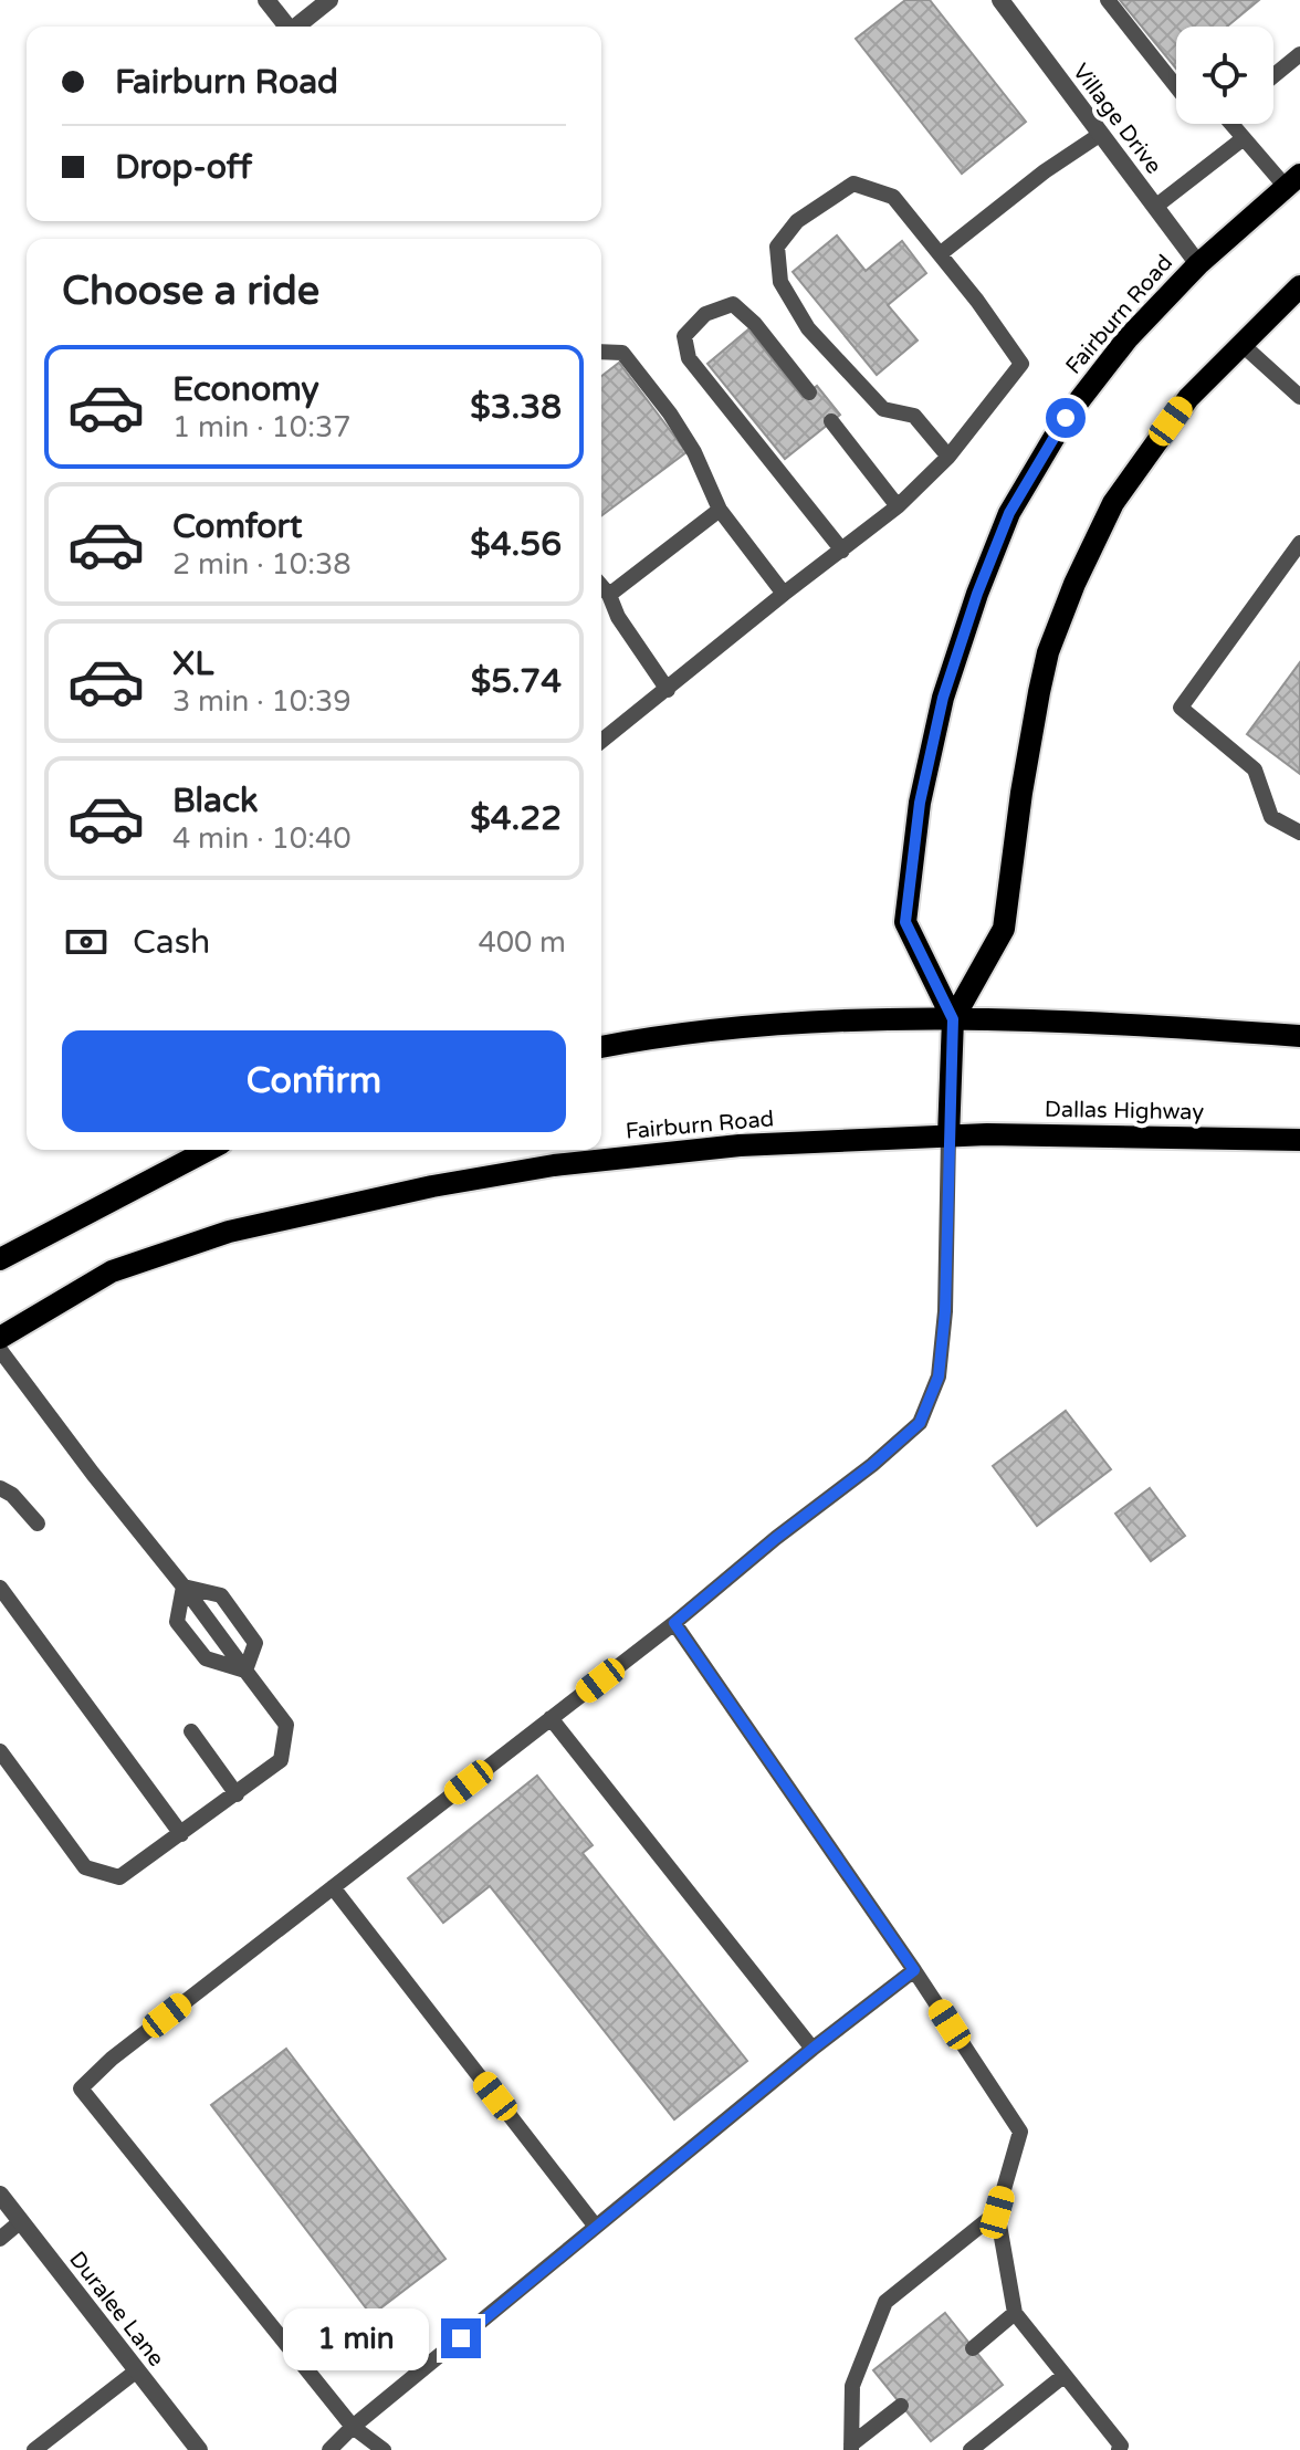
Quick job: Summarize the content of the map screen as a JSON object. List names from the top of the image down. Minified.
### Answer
{"streets":{"main road":["Fairburn Road","Dallas Highway"],"street":["Village Drive","Duralee Lane"]},"crossings":[["Village Drive","Fairburn Road"],["Fairburn Road","Dallas Highway"]],"page":{"banner":["Fairburn Road","Drop-off"],"heading":"Choose a ride","list":[{"name":"Economy","note":"1 min · 10:37","value":"$3.38"},{"name":"Comfort","note":"2 min · 10:38","value":"$4.56"},{"name":"XL","note":"3 min · 10:39","value":"$5.74"},{"name":"Black","note":"4 min · 10:40","value":"$4.22"}],"pay":["Cash","400 m"],"buttons":"Confirm","bubble":"1 min"}}
